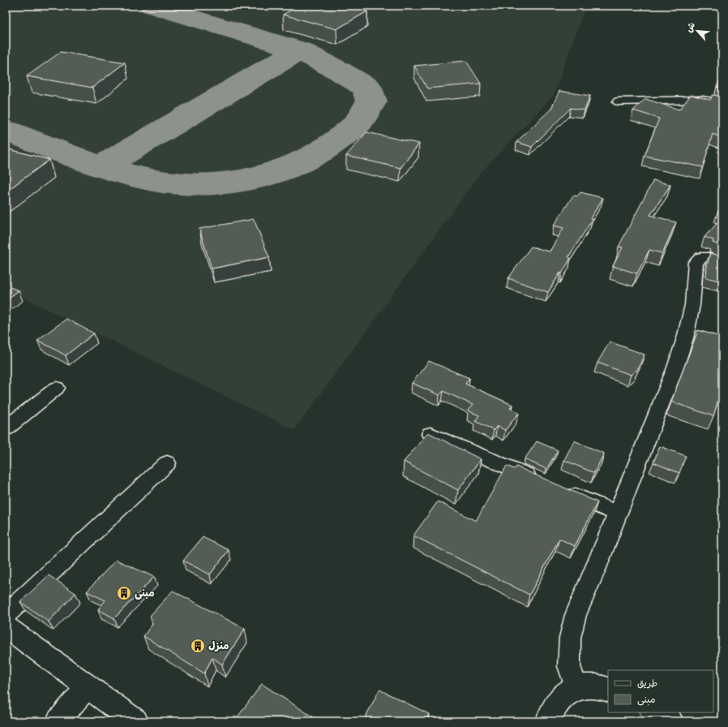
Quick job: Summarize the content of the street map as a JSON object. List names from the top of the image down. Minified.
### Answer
{"places":{"building":["مبنى","منزل"]},"legend":["طريق","مبنى"],"north":"top left"}
